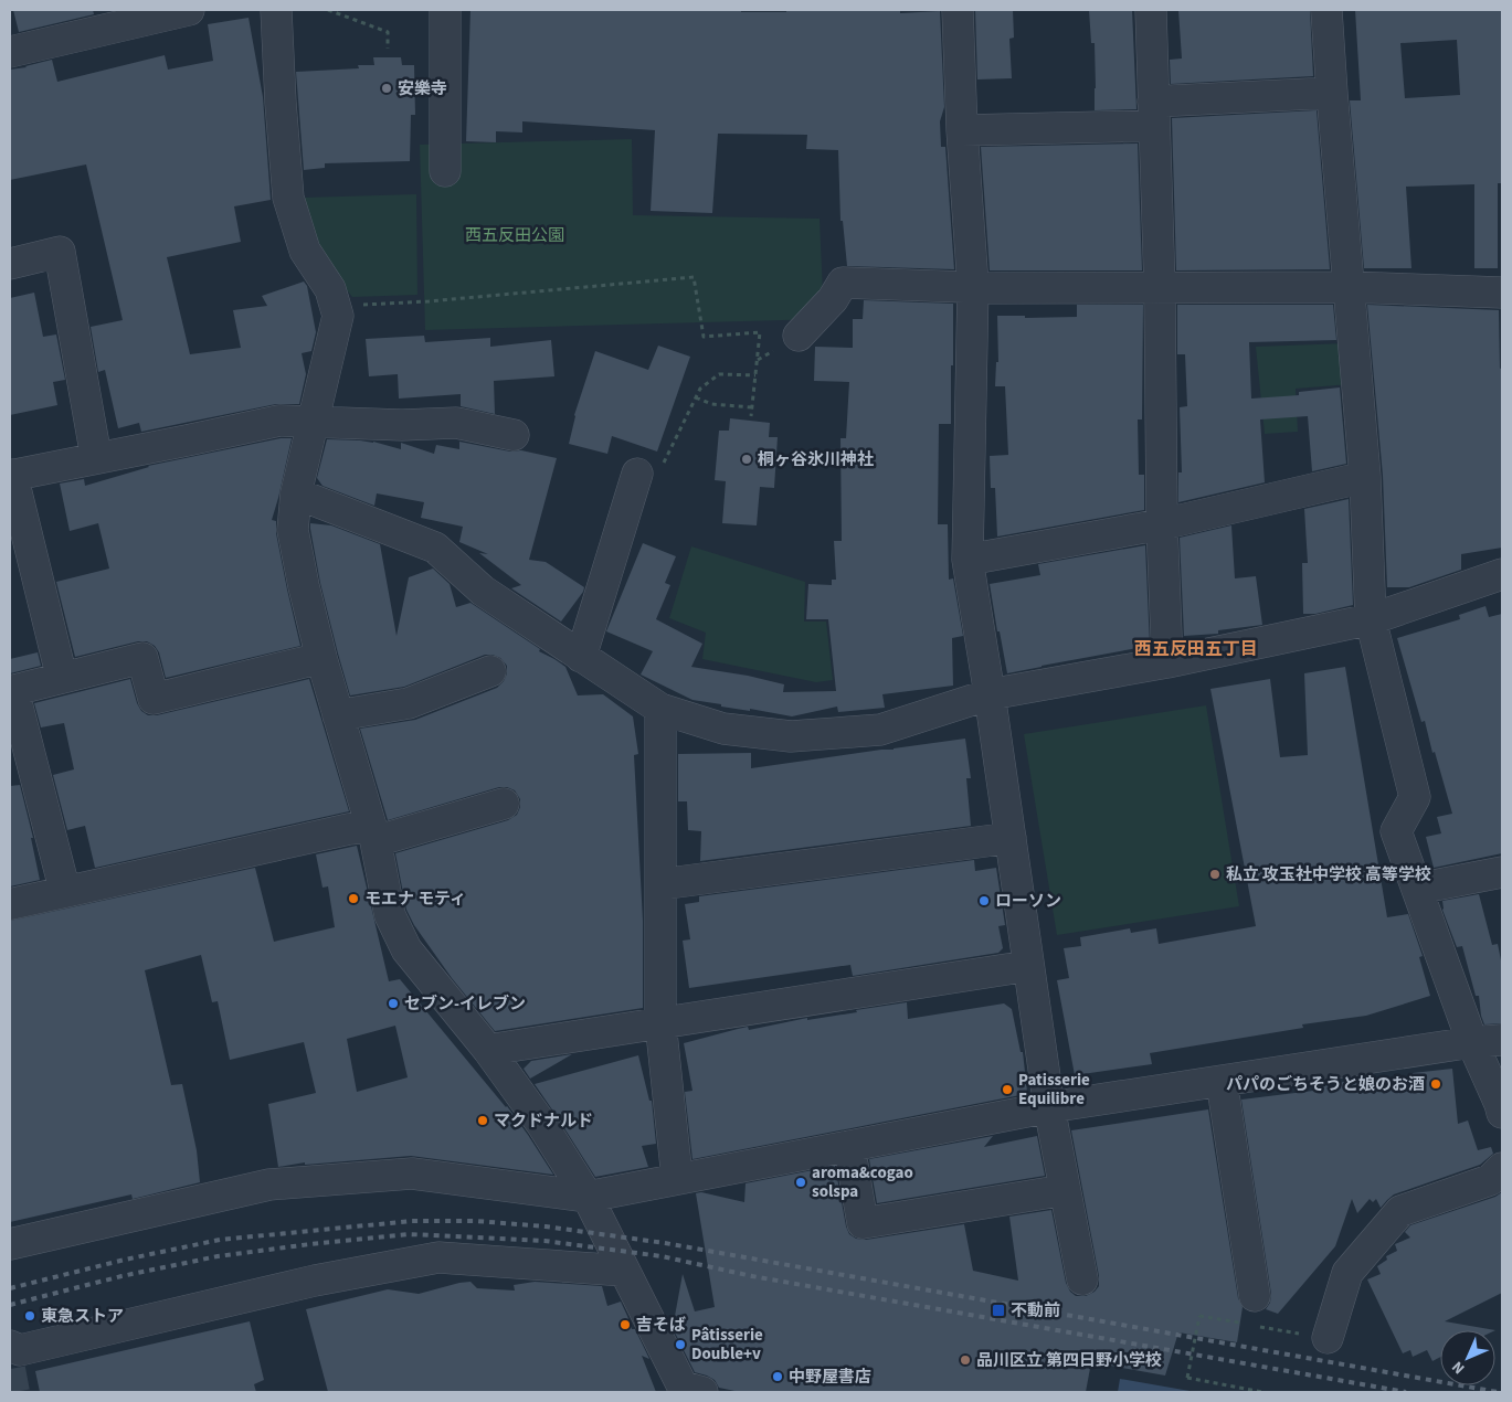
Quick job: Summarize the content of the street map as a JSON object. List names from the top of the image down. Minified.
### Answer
{"districts":["西五反田五丁目"],"parks":["西五反田公園"],"places":{"other":["安樂寺","桐ヶ谷氷川神社","私立 攻玉社中学校 高等学校","モエナ モティ","ローソン","セブン-イレブン","パパのごちそうと娘のお酒","Patisserie Equilibre","マクドナルド","aroma&cogao solspa","東急ストア","吉そば","Pâtisserie Double+v","品川区立 第四日野小学校","中野屋書店"],"transit":["不動前"]},"north":"bottom left"}
